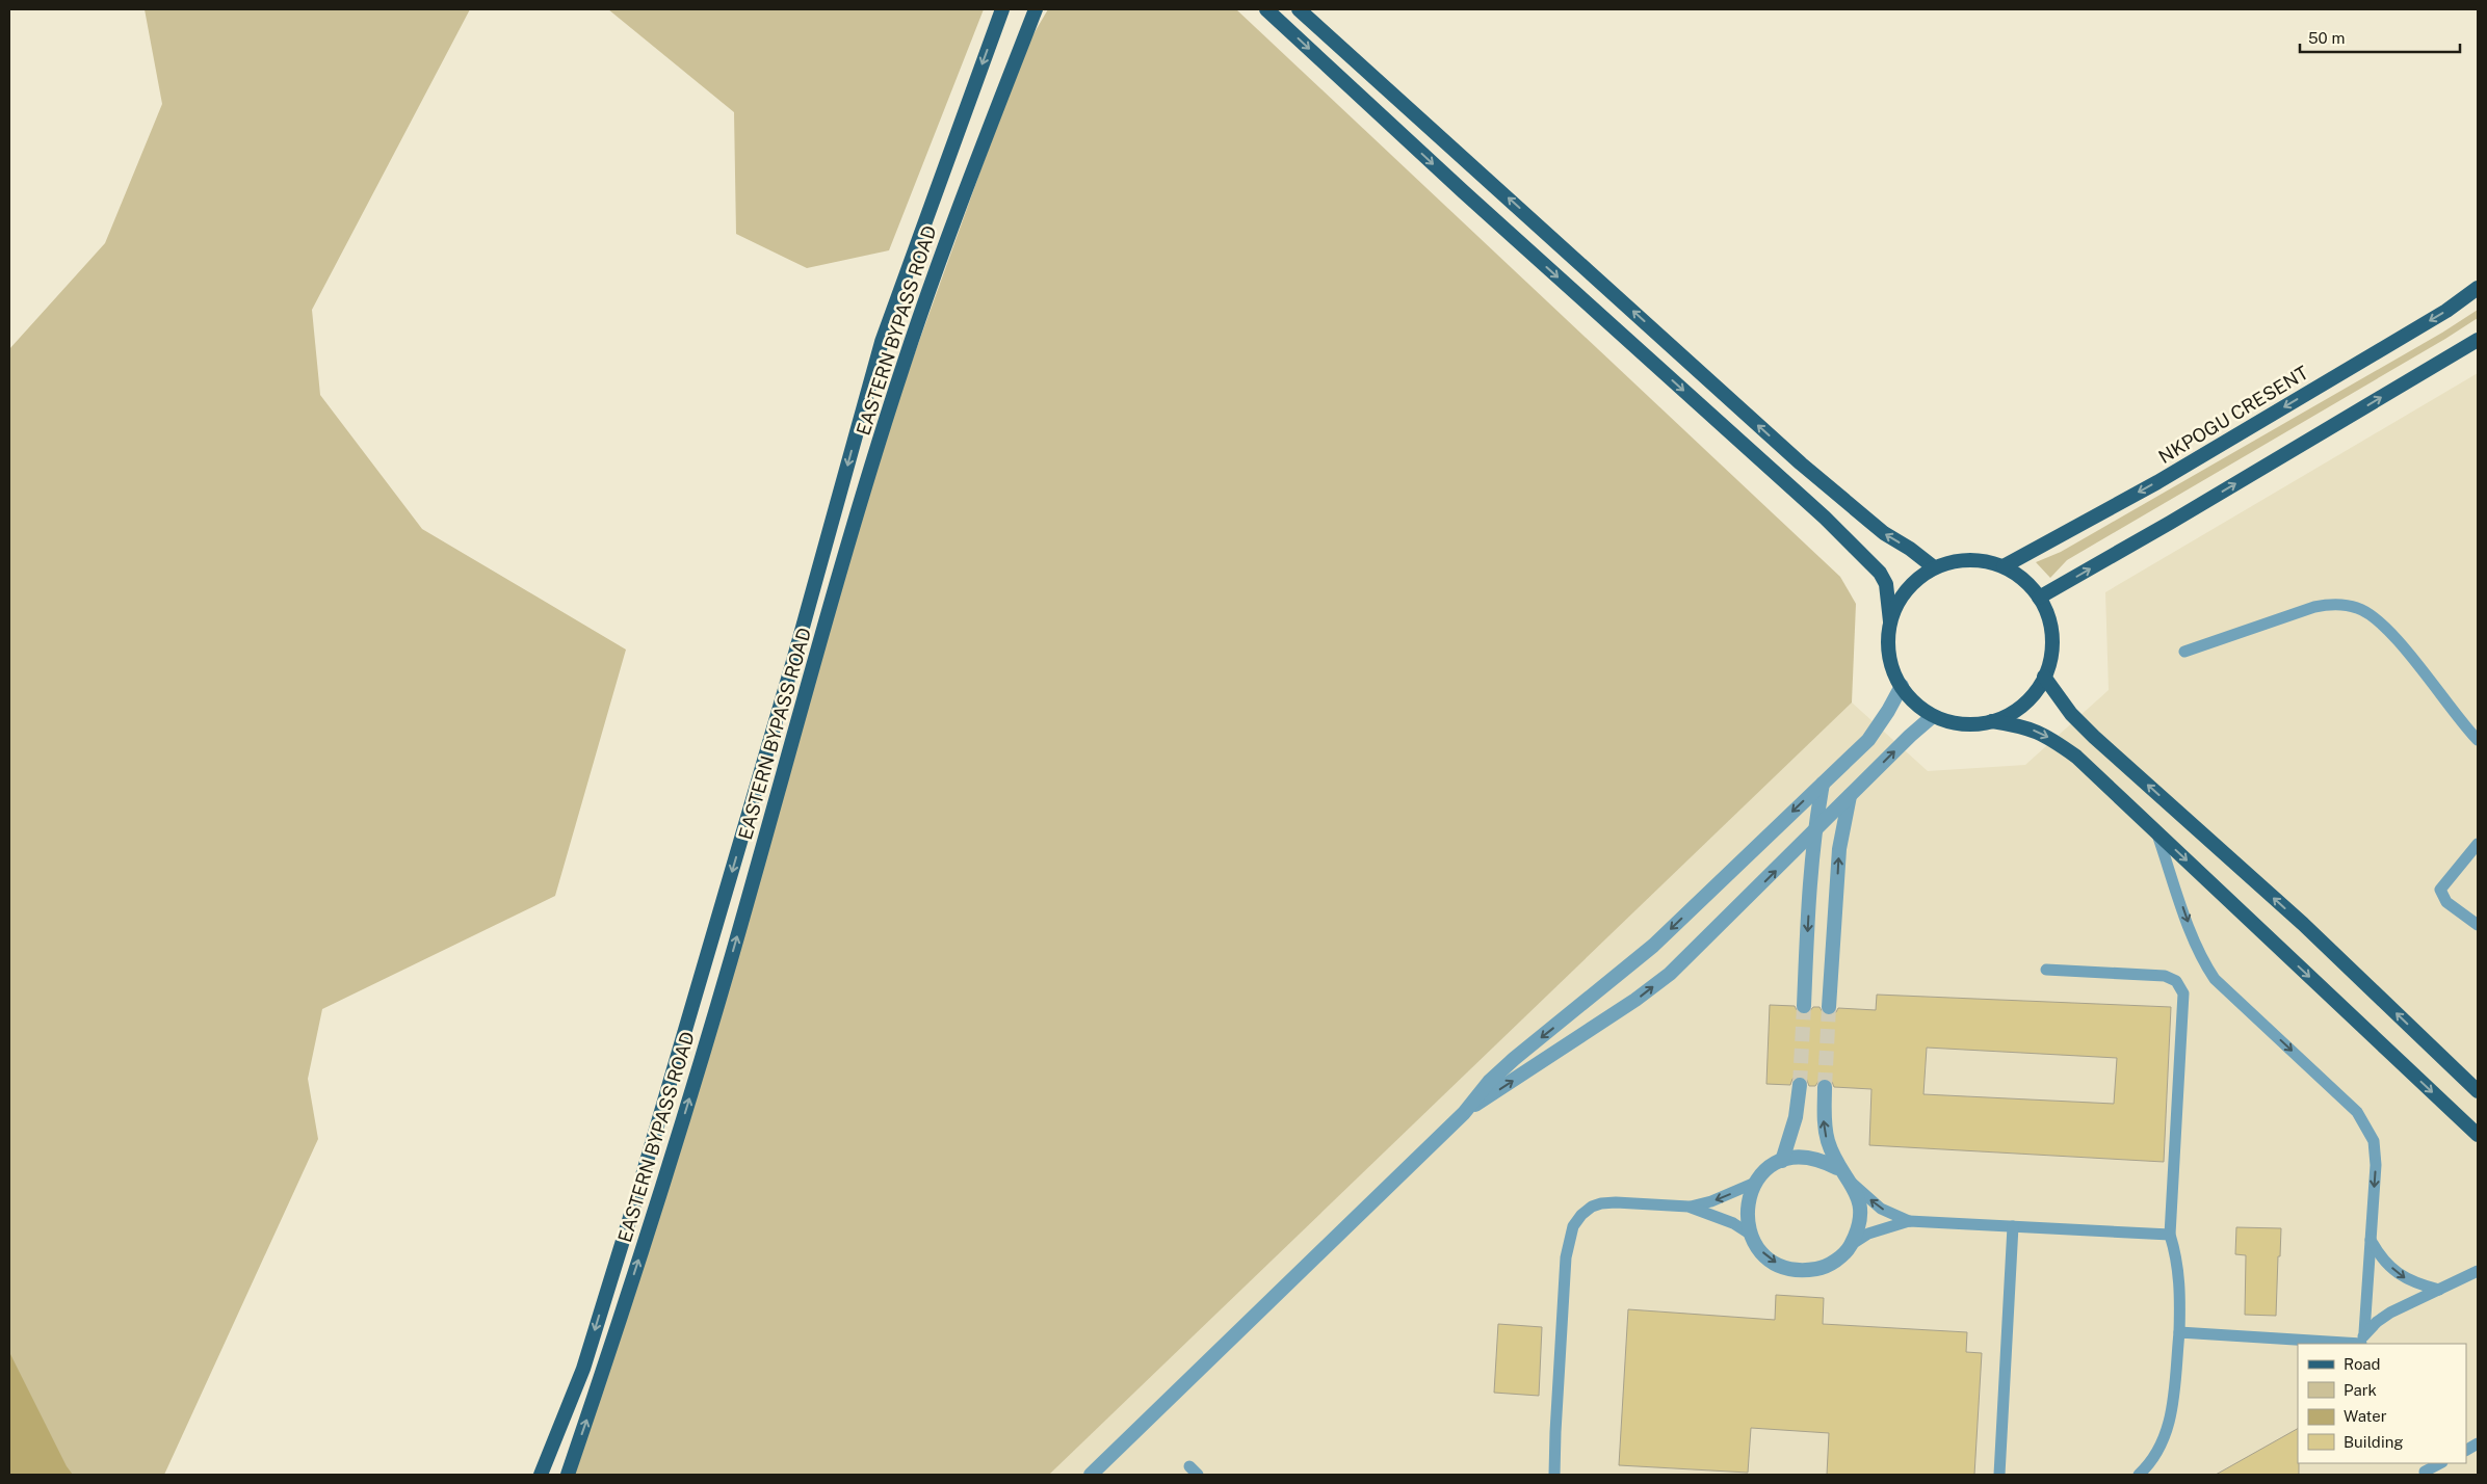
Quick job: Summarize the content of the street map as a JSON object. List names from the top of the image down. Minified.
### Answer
{"streets":{"main road":["EASTERN BYPASS ROAD","NKPOGU CRESENT"]},"legend":["Road","Park","Water","Building"],"scale_bar":"50 m"}
